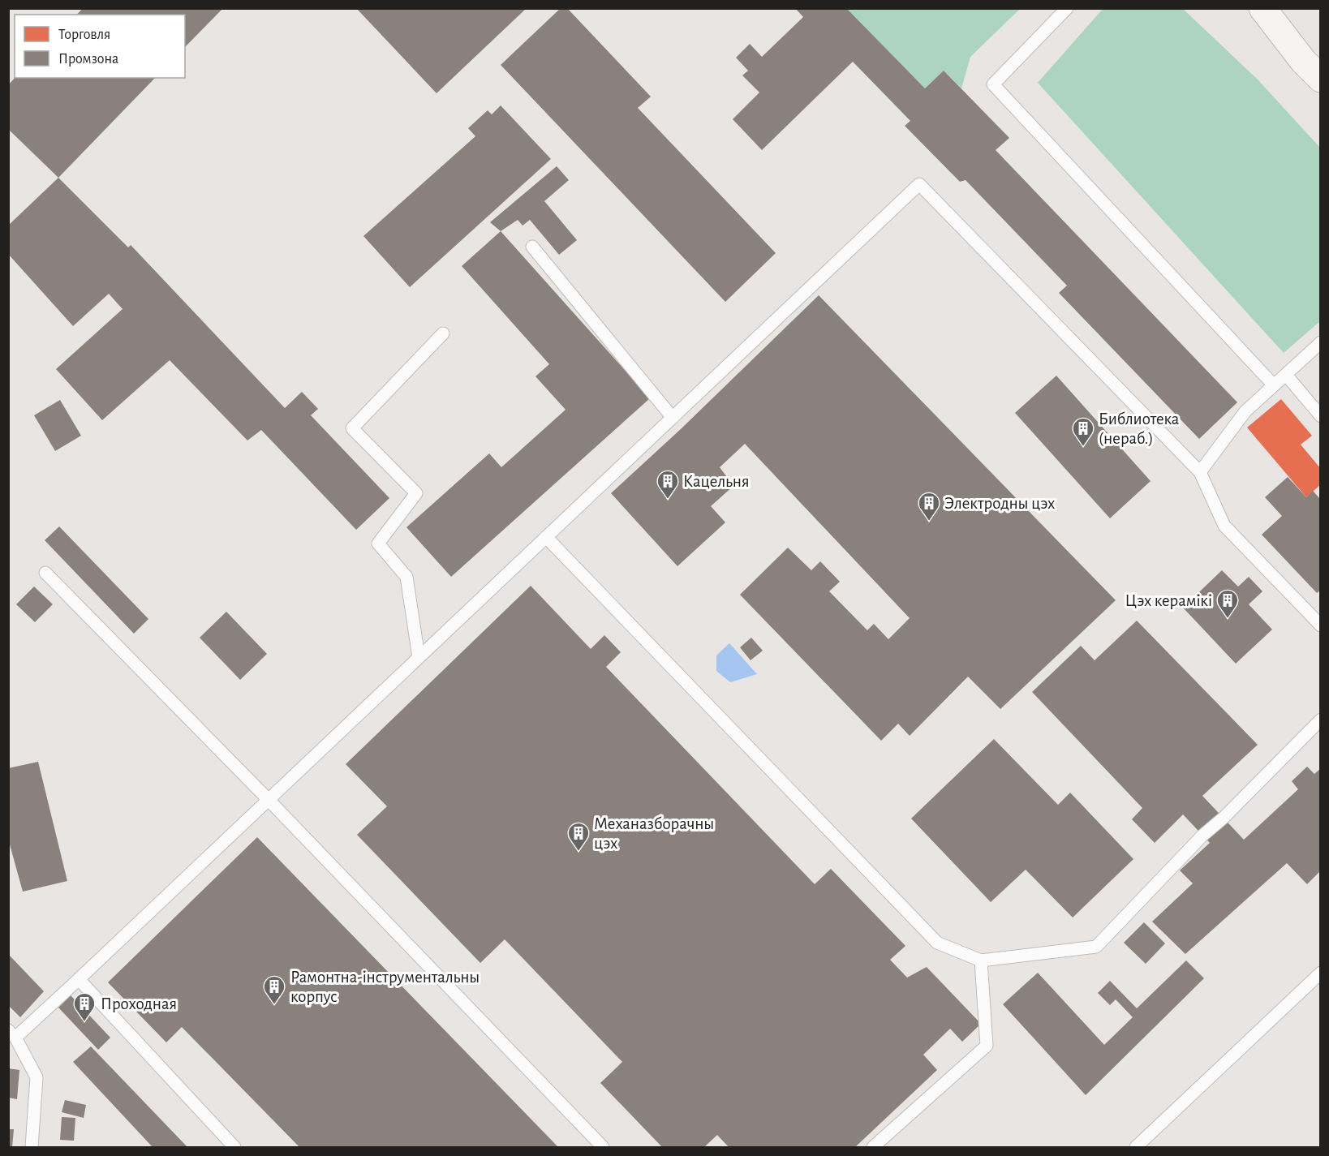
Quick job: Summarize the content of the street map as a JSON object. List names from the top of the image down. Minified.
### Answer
{"places":{"building":["Библиотека (нераб.)","Кацельня","Электродны цэх","Цэх керамікі","Механазборачны цэх","Рамонтна-інструментальны корпус","Проходная"]},"legend":["Торговля","Промзона"]}
